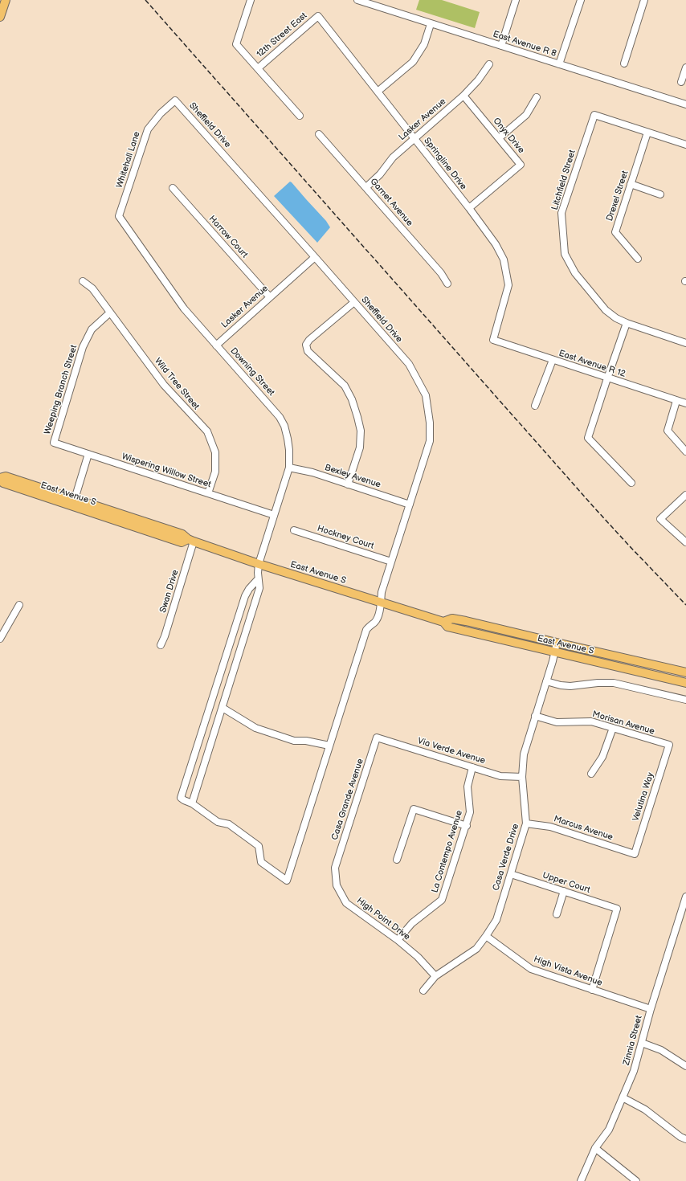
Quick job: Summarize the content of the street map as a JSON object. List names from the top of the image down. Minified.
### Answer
{"streets":{"main road":["East Avenue S"],"street":["12th Street East","East Avenue R 8","Lasker Avenue","Sheffield Drive","Onyx Drive","Whitehall Lane","Springline Drive","Litchfield Street","Drexel Street","Garnet Avenue","Harrow Court","East Avenue R 12","Downing Street","Wild Tree Street","Weeping Branch Street","Wispering Willow Street","Bexley Avenue","Hockney Court","Swan Drive","Morisan Avenue","Via Verde Avenue","Velutina Way","Casa Grande Avenue","Marcus Avenue","La Contempo Avenue","Casa Verde Drive","Upper Court","High Point Drive","High Vista Avenue","Zinnia Street"]},"crossings":[["12th Street East","Springline Drive"],["Lasker Avenue","Sheffield Drive"],["Lasker Avenue","Onyx Drive"],["Lasker Avenue","Springline Drive"],["Lasker Avenue","Garnet Avenue"],["Lasker Avenue","Harrow Court"],["Lasker Avenue","Downing Street"],["Sheffield Drive","Whitehall Lane"],["Sheffield Drive","Downing Street"],["Sheffield Drive","Bexley Avenue"],["Sheffield Drive","East Avenue S"],["Sheffield Drive","Hockney Court"],["Onyx Drive","Springline Drive"],["Whitehall Lane","Downing Street"],["Springline Drive","East Avenue R 12"],["Litchfield Street","Drexel Street"],["Downing Street","Wispering Willow Street"],["Downing Street","Bexley Avenue"],["Downing Street","East Avenue S"],["Wild Tree Street","Weeping Branch Street"],["Wild Tree Street","Wispering Willow Street"],["Weeping Branch Street","Wispering Willow Street"],["East Avenue S","Swan Drive"],["East Avenue S","Casa Verde Drive"],["Morisan Avenue","Velutina Way"],["Morisan Avenue","Casa Verde Drive"],["Via Verde Avenue","Casa Grande Avenue"],["Via Verde Avenue","La Contempo Avenue"],["Via Verde Avenue","Casa Verde Drive"],["Velutina Way","Marcus Avenue"],["Casa Grande Avenue","High Point Drive"],["Marcus Avenue","Casa Verde Drive"],["La Contempo Avenue","High Point Drive"],["Casa Verde Drive","Upper Court"],["Casa Verde Drive","High Point Drive"],["Casa Verde Drive","High Vista Avenue"],["Upper Court","High Vista Avenue"],["High Vista Avenue","Zinnia Street"]]}
